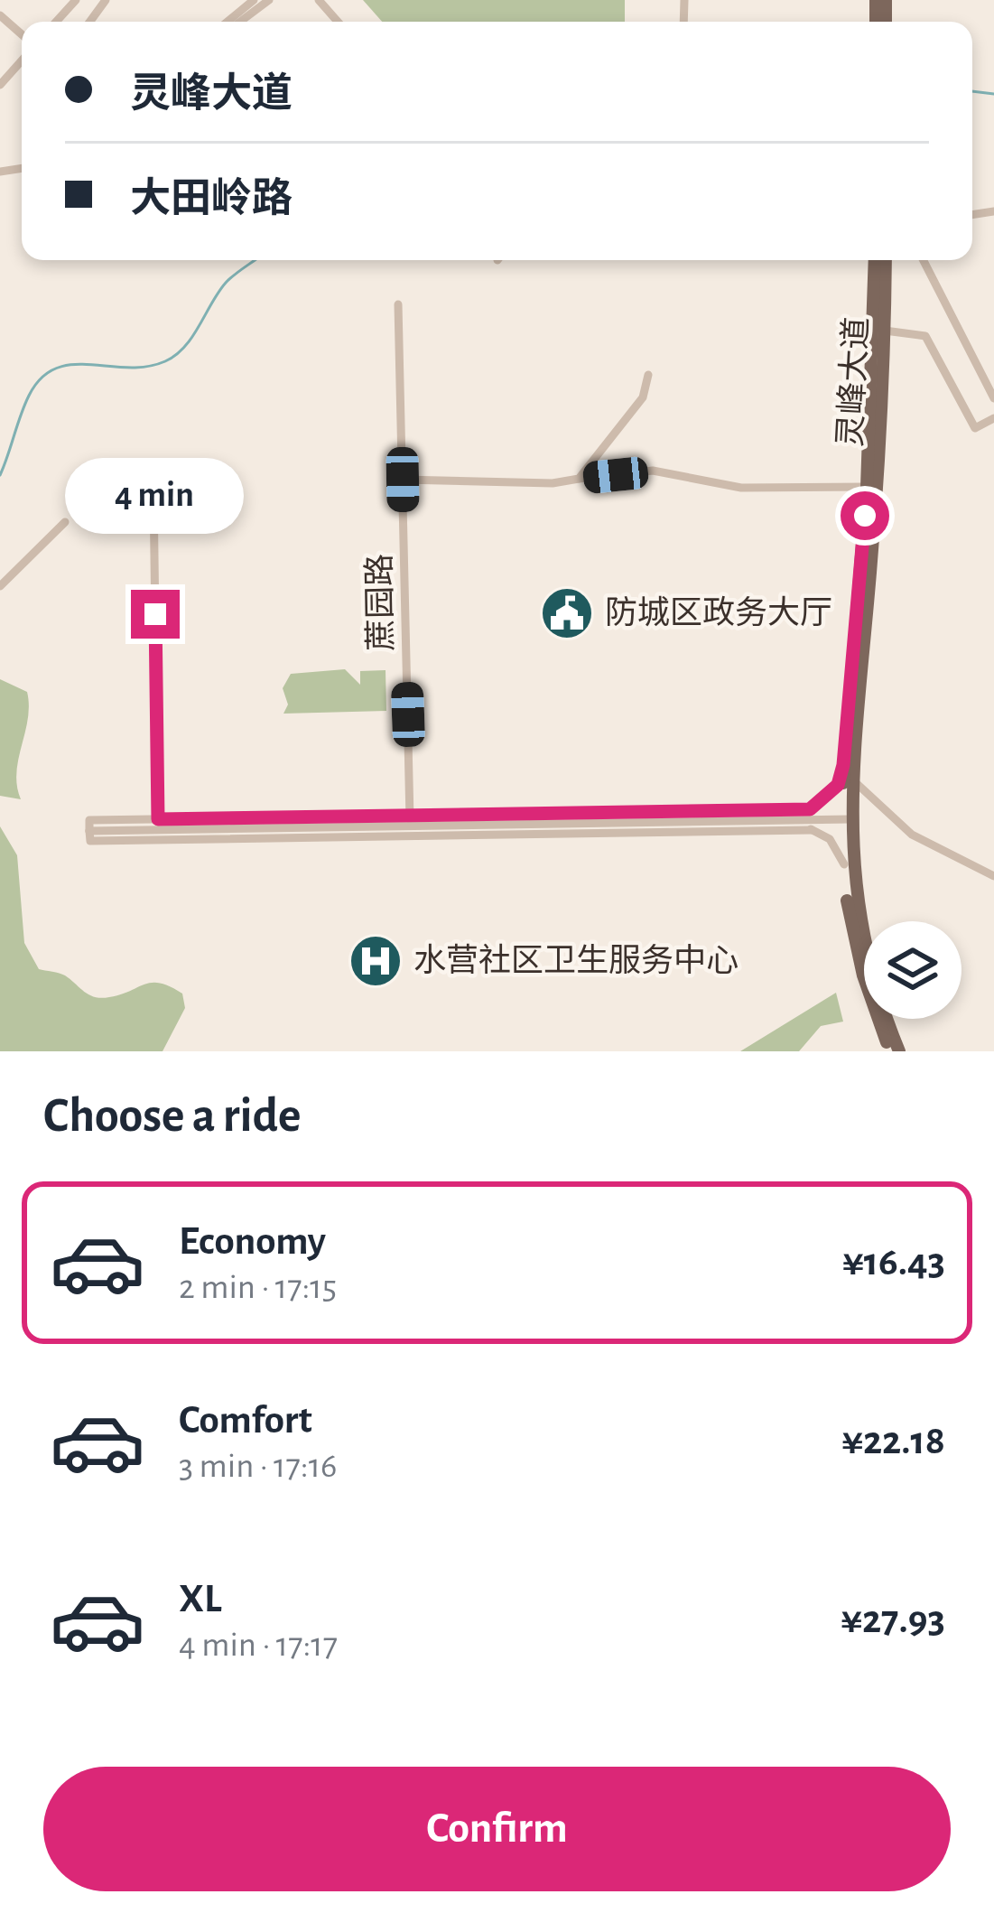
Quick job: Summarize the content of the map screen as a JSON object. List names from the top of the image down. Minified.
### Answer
{"streets":{"main road":["灵峰大道"],"street":["蔗园路"]},"places":{"public building":["防城区政务大厅"],"hospital":["水营社区卫生服务中心"]},"page":{"banner":["灵峰大道","大田岭路"],"bubble":"4 min","heading":"Choose a ride","list":[{"name":"Economy","note":"2 min · 17:15","value":"¥16.43"},{"name":"Comfort","note":"3 min · 17:16","value":"¥22.18"},{"name":"XL","note":"4 min · 17:17","value":"¥27.93"}],"buttons":"Confirm"}}
